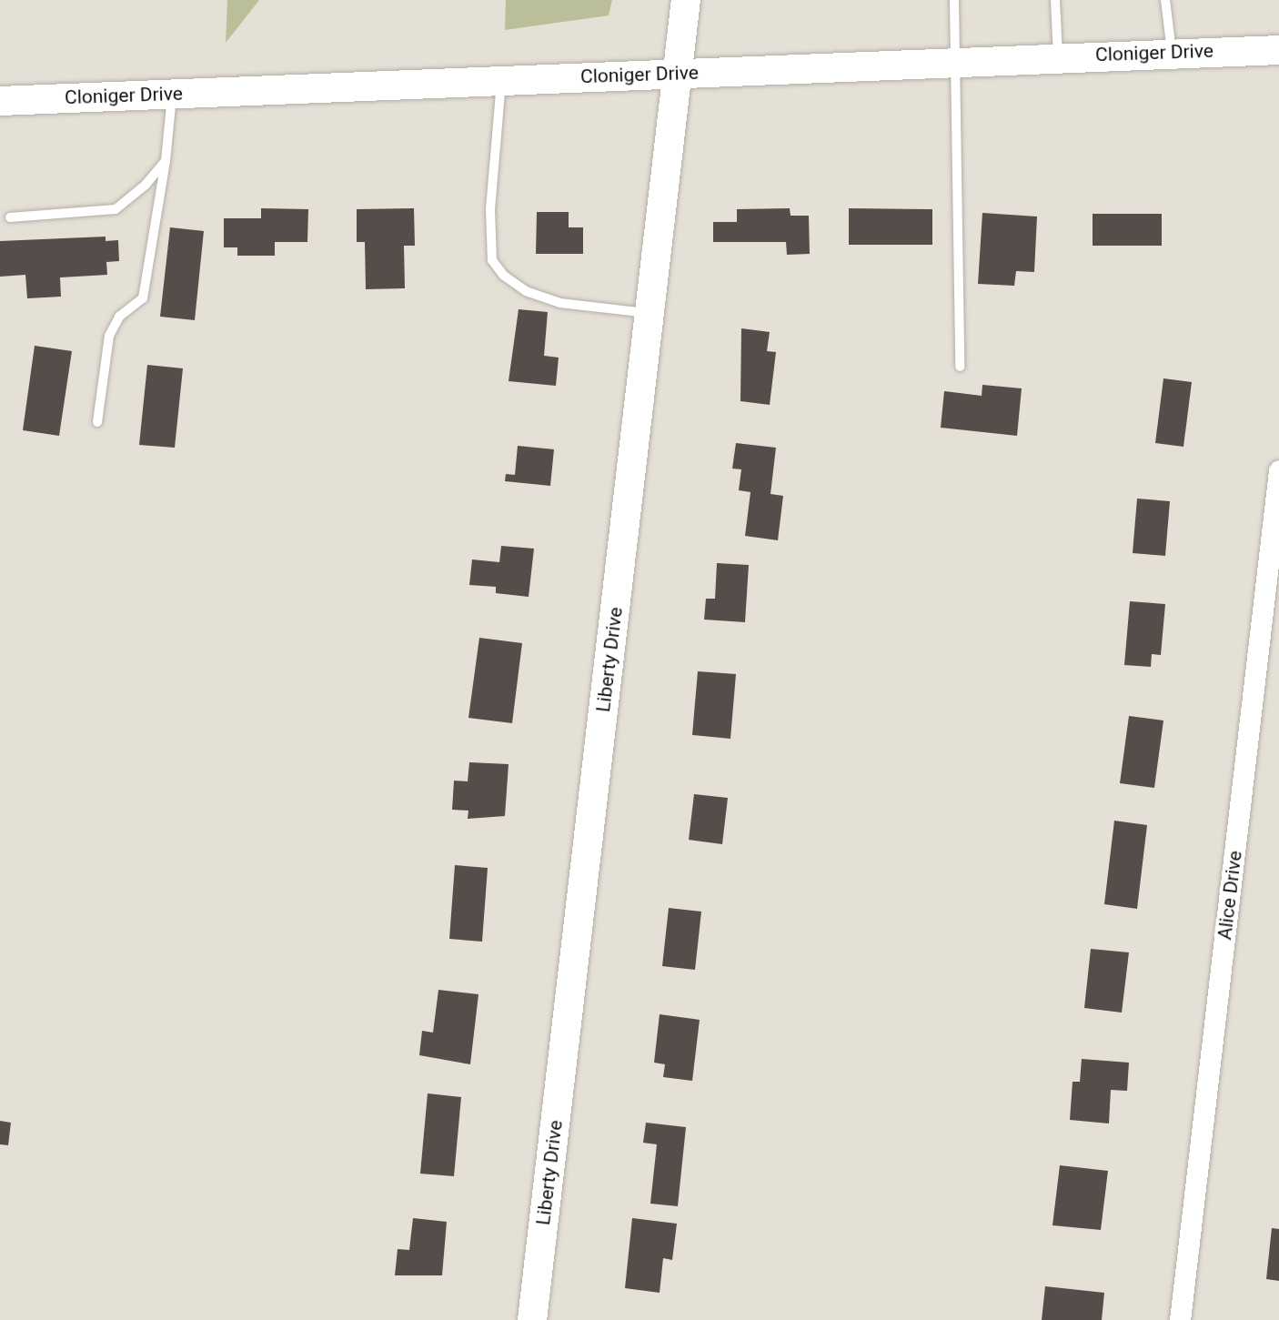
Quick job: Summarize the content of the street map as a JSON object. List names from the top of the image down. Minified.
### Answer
{"streets":{"street":["Cloniger Drive","Liberty Drive","Alice Drive"]},"crossings":[["Cloniger Drive","Liberty Drive"]]}
